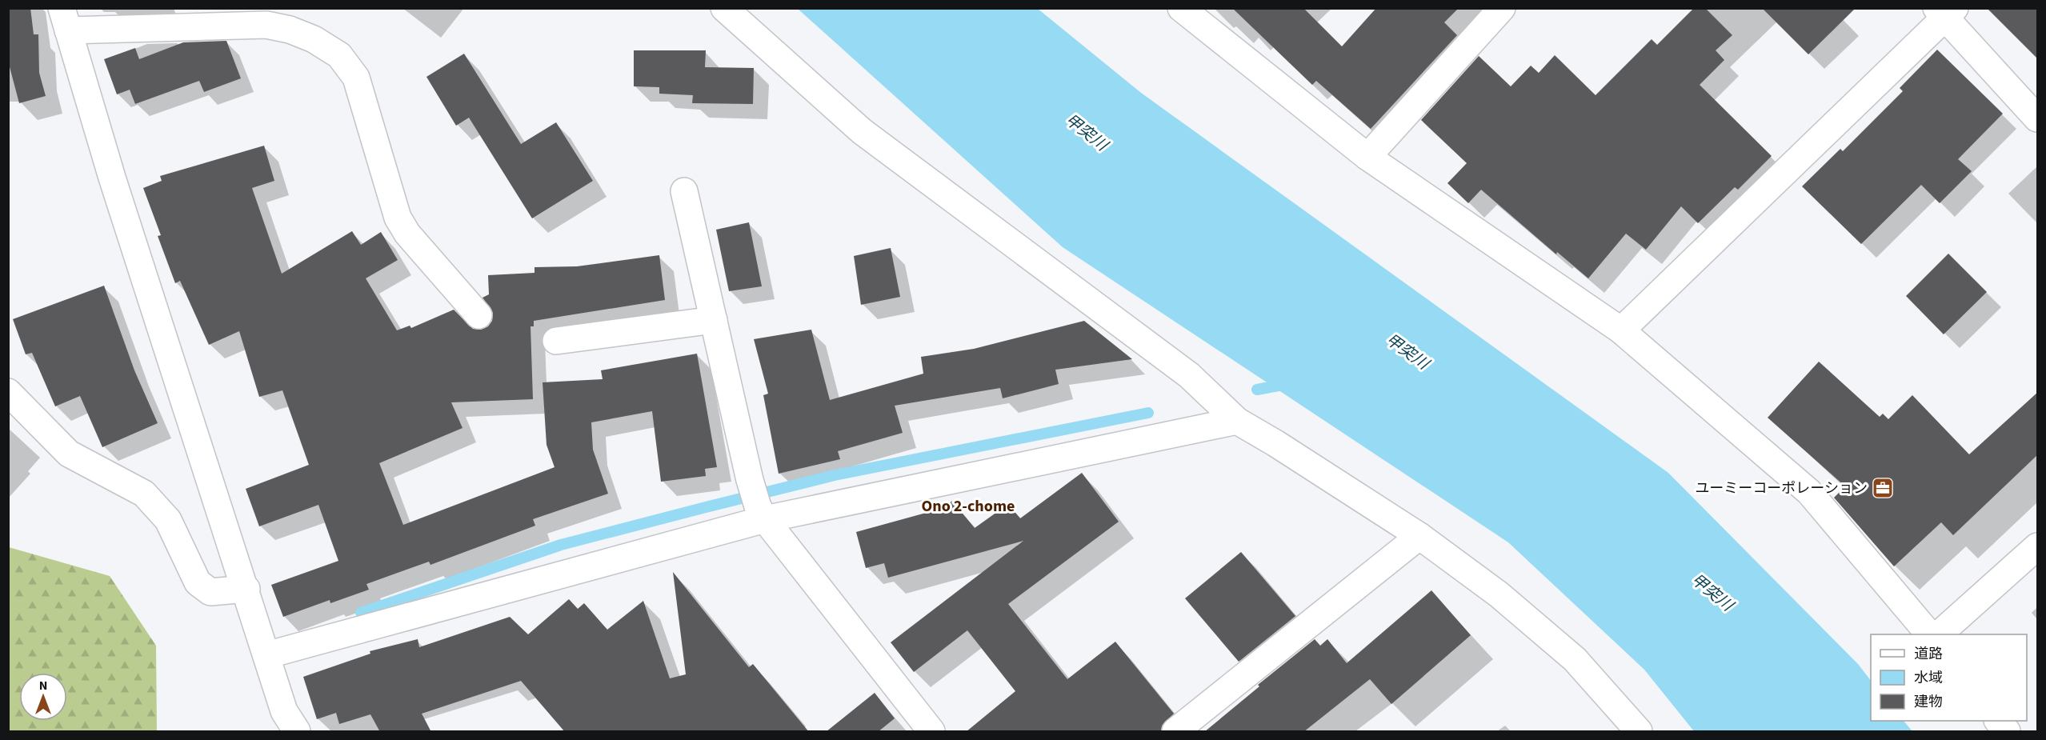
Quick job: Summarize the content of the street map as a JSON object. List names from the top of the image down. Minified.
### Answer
{"districts":["Ono 2-chome"],"water":["甲突川"],"places":{"office":["ユーミーコーポレーション"]},"legend":["道路","水域","建物"],"north":"top"}
